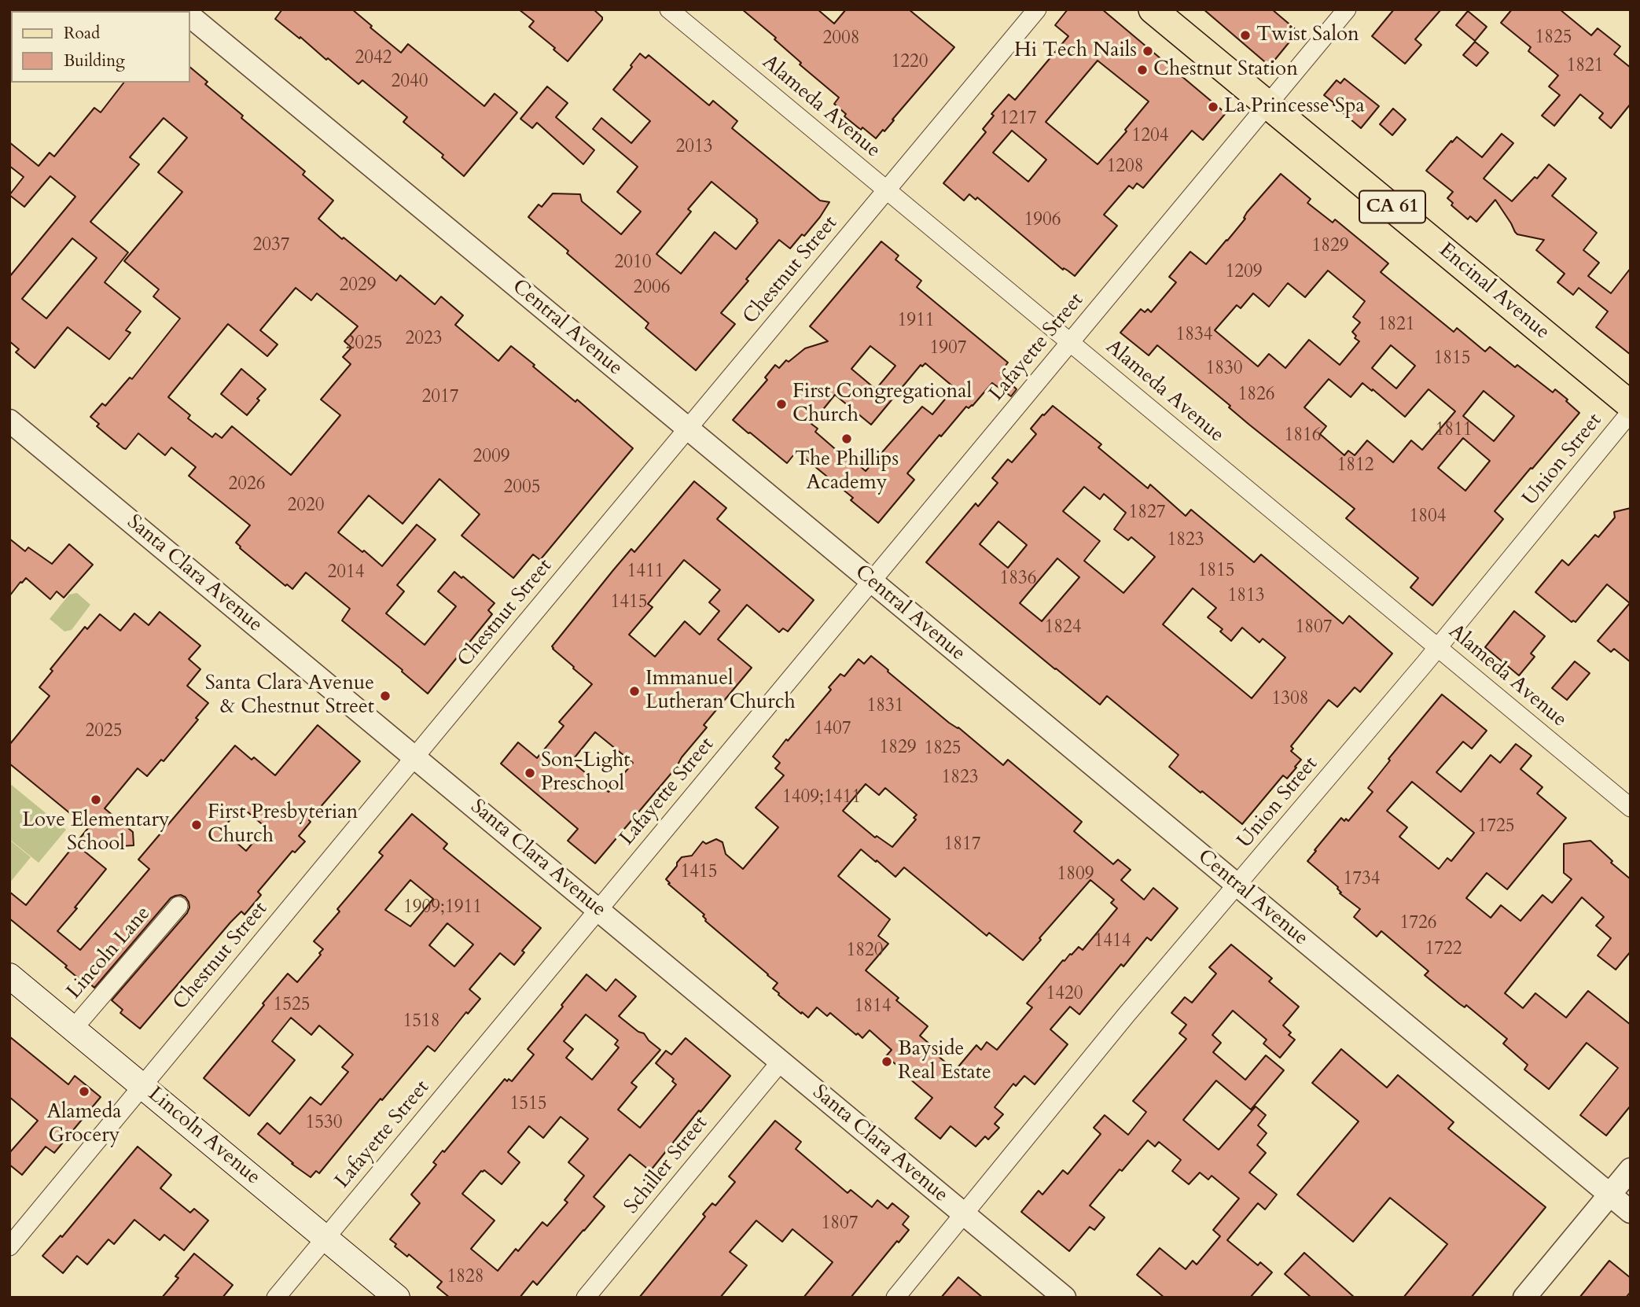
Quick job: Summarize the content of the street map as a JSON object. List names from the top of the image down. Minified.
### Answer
{"streets":{"main road":["CA 61","Encinal Avenue","Lincoln Avenue"],"street":["Alameda Avenue","Chestnut Street","Central Avenue","Lafayette Street","Union Street","Santa Clara Avenue","Lincoln Lane","Schiller Street"]},"crossings":[["Alameda Avenue","Chestnut Street"],["Alameda Avenue","Lafayette Street"],["Alameda Avenue","Union Street"],["Chestnut Street","Central Avenue"],["Chestnut Street","Santa Clara Avenue"],["Chestnut Street","Lincoln Avenue"],["Encinal Avenue","Lafayette Street"],["Central Avenue","Lafayette Street"],["Central Avenue","Union Street"],["Lafayette Street","Santa Clara Avenue"],["Lafayette Street","Lincoln Avenue"],["Union Street","Santa Clara Avenue"],["Santa Clara Avenue","Schiller Street"],["Lincoln Lane","Lincoln Avenue"]],"places":["Twist Salon","Hi Tech Nails","Chestnut Station","La Princesse Spa","First Congregational Church","The Phillips Academy","Immanuel Lutheran Church","Santa Clara Avenue & Chestnut Street","Son-Light Preschool","Love Elementary School","First Presbyterian Church","Bayside Real Estate","Alameda Grocery"],"house_numbers":["1825","2008","2042","1220","1821","2040","1217","1204","2013","1208","1906","2037","1829","2010","1209","2029","2006","1911","1821","1834","2023","2025","1907","1815","1830","1826","2017","1811","1816","2009","1812","2026","2005","2020","1827","1804","1823","1815","1411","2014","1836","1813","1415","1824","1807","1308","1831","1407","2025","1829","1825","1823","1409;1411","1725","1817","1415","1809","1734","1909;1911","1726","1414","1722","1820","1420","1525","1814","1518","1515","1530","1807","1828"],"legend":["Road","Building"]}
